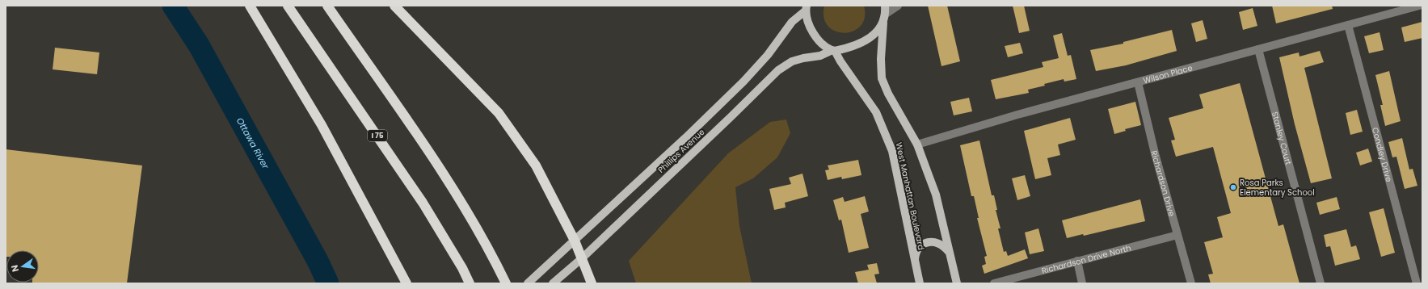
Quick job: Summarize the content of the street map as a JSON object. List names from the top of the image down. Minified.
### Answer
{"streets":{"highway":["I 75"],"main road":["Phillips Avenue","West Manhattan Boulevard"],"street":["Wilson Place","Stanley Court","Condley Drive","Richardson Drive","Richardson Drive North"]},"crossings":[["Wilson Place","Stanley Court"],["Wilson Place","Condley Drive"],["Wilson Place","Richardson Drive"],["Wilson Place","West Manhattan Boulevard"],["Phillips Avenue","West Manhattan Boulevard"],["Richardson Drive","Richardson Drive North"]],"water":["Ottawa River"],"places":["Rosa Parks Elementary School"],"north":"left"}
